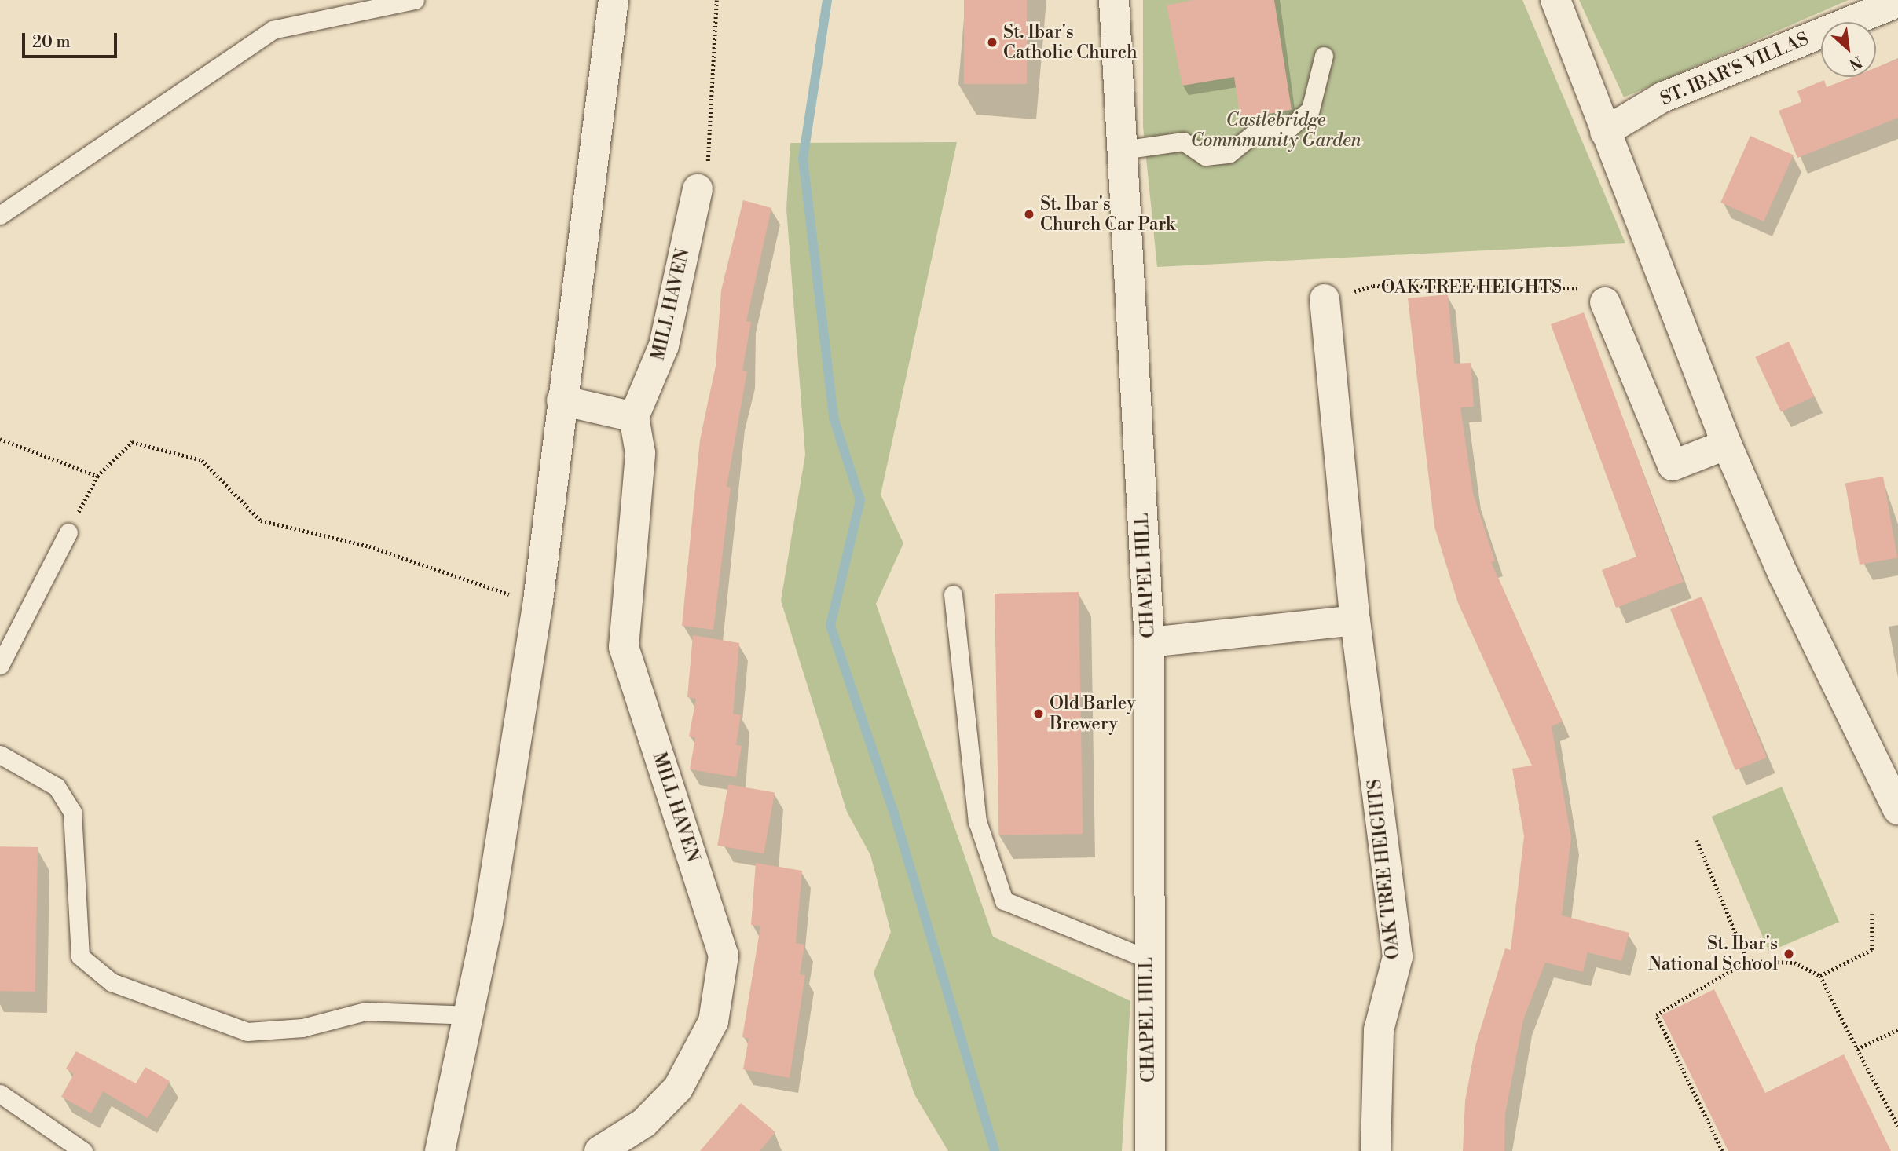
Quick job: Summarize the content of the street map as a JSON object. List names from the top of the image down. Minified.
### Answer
{"streets":{"street":["ST. IBAR'S VILLAS","OAK TREE HEIGHTS","MILL HAVEN","CHAPEL HILL"]},"parks":["Castlebridge Commmunity Garden"],"places":["St. Ibar's Catholic Church","St. Ibar's Church Car Park","Old Barley Brewery","St. Ibar's National School"],"scale_bar":"20 m","north":"bottom right"}
